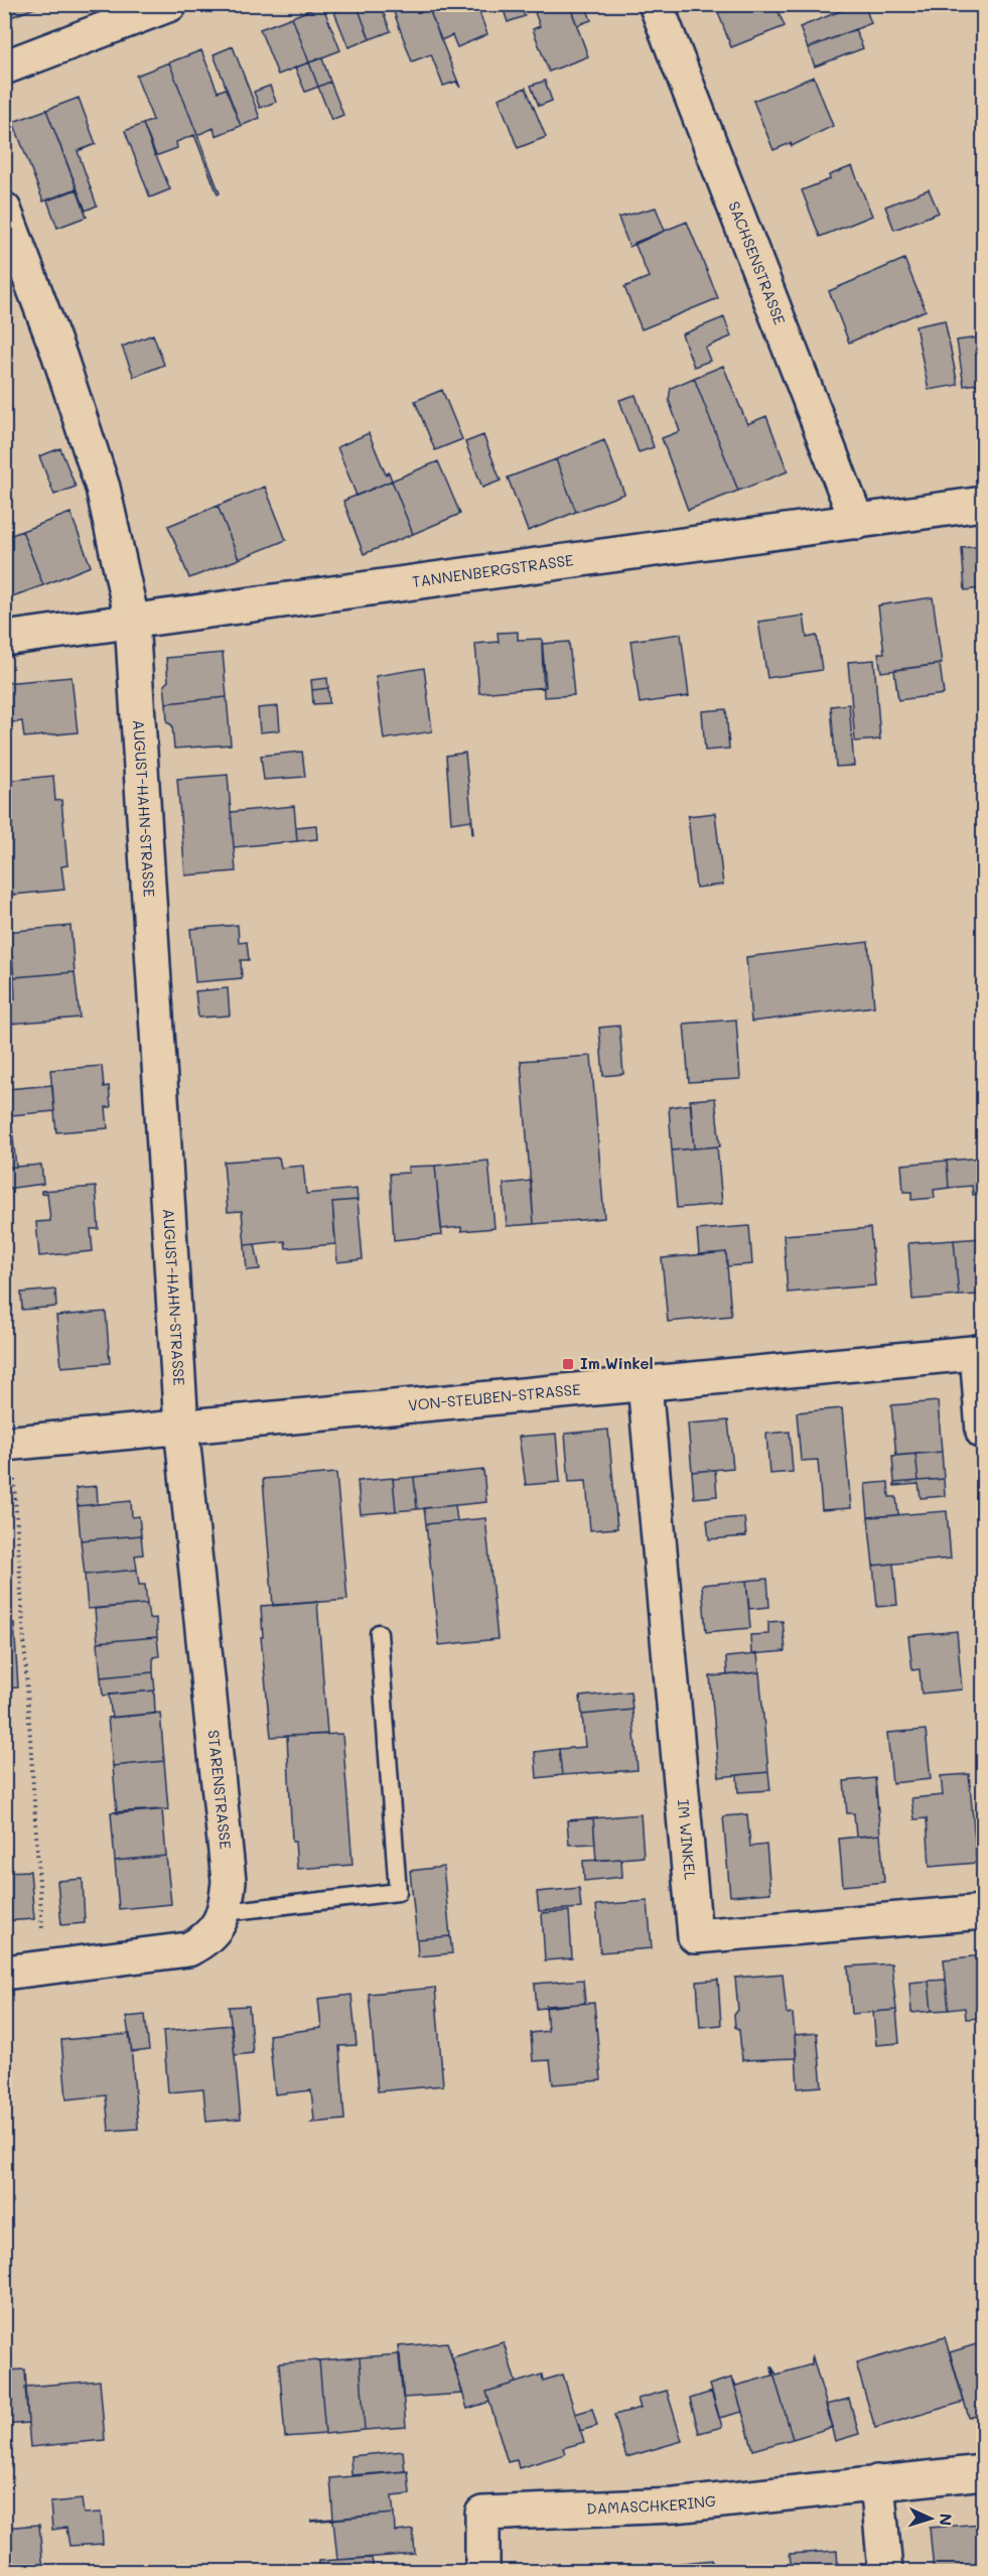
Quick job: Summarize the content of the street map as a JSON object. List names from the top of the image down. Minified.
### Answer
{"streets":{"street":["SACHSENSTRASSE","TANNENBERGSTRASSE","AUGUST-HAHN-STRASSE","VON-STEUBEN-STRASSE","STARENSTRASSE","IM WINKEL","DAMASCHKERING"]},"crossings":[["SACHSENSTRASSE","TANNENBERGSTRASSE"],["TANNENBERGSTRASSE","AUGUST-HAHN-STRASSE"],["AUGUST-HAHN-STRASSE","VON-STEUBEN-STRASSE"],["AUGUST-HAHN-STRASSE","STARENSTRASSE"],["VON-STEUBEN-STRASSE","STARENSTRASSE"],["VON-STEUBEN-STRASSE","IM WINKEL"]],"places":{"transit":["Im Winkel"]},"north":"right"}
